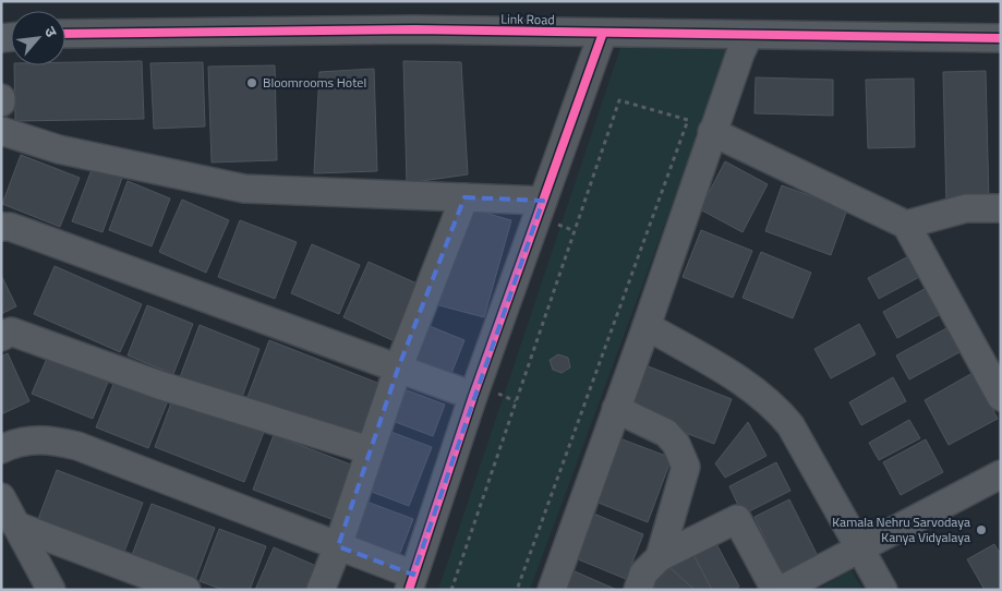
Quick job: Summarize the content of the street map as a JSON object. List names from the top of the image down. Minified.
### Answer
{"streets":{"street":["Link Road"]},"places":["Bloomrooms Hotel","Kamala Nehru Sarvodaya Kanya Vidyalaya"],"north":"top right"}
